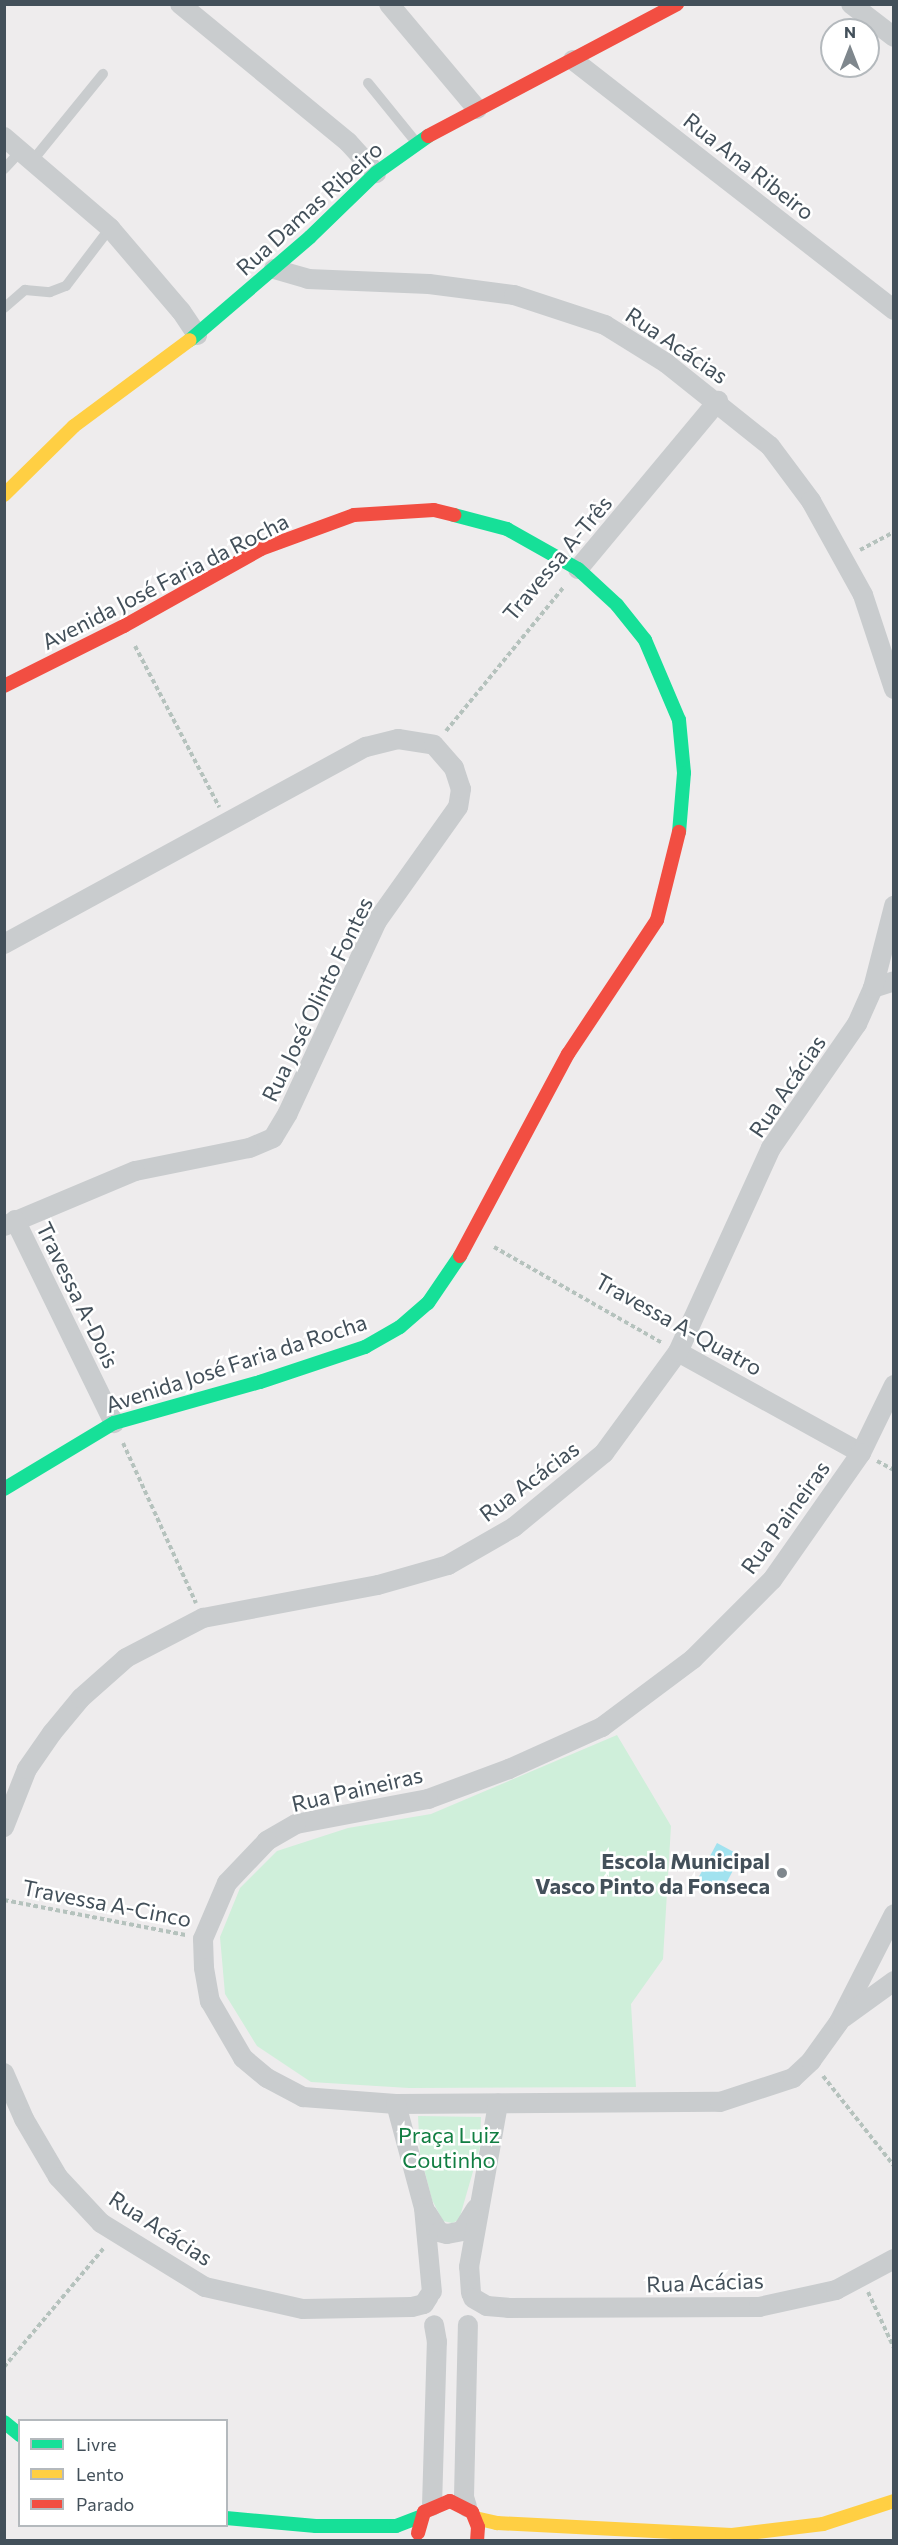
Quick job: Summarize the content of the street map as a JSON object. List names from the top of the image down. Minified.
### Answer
{"streets":{"street":["Rua Ana Ribeiro","Rua Damas Ribeiro","Rua Acácias","Travessa A-Três","Avenida José Faria da Rocha","Rua José Olinto Fontes","Travessa A-Dois","Travessa A-Quatro","Rua Paineiras"],"path":["Travessa A-Cinco"]},"crossings":[["Rua Ana Ribeiro","Rua Damas Ribeiro"],["Rua Damas Ribeiro","Rua Acácias"],["Rua Acácias","Travessa A-Três"],["Rua Acácias","Travessa A-Quatro"],["Travessa A-Três","Avenida José Faria da Rocha"],["Travessa A-Três","Rua José Olinto Fontes"],["Avenida José Faria da Rocha","Travessa A-Dois"],["Avenida José Faria da Rocha","Travessa A-Quatro"],["Rua José Olinto Fontes","Travessa A-Dois"],["Travessa A-Quatro","Rua Paineiras"],["Rua Paineiras","Travessa A-Cinco"]],"parks":["Praça Luiz Coutinho"],"places":["Escola Municipal Vasco Pinto da Fonseca"],"legend":["Livre","Lento","Parado"],"north":"top"}
